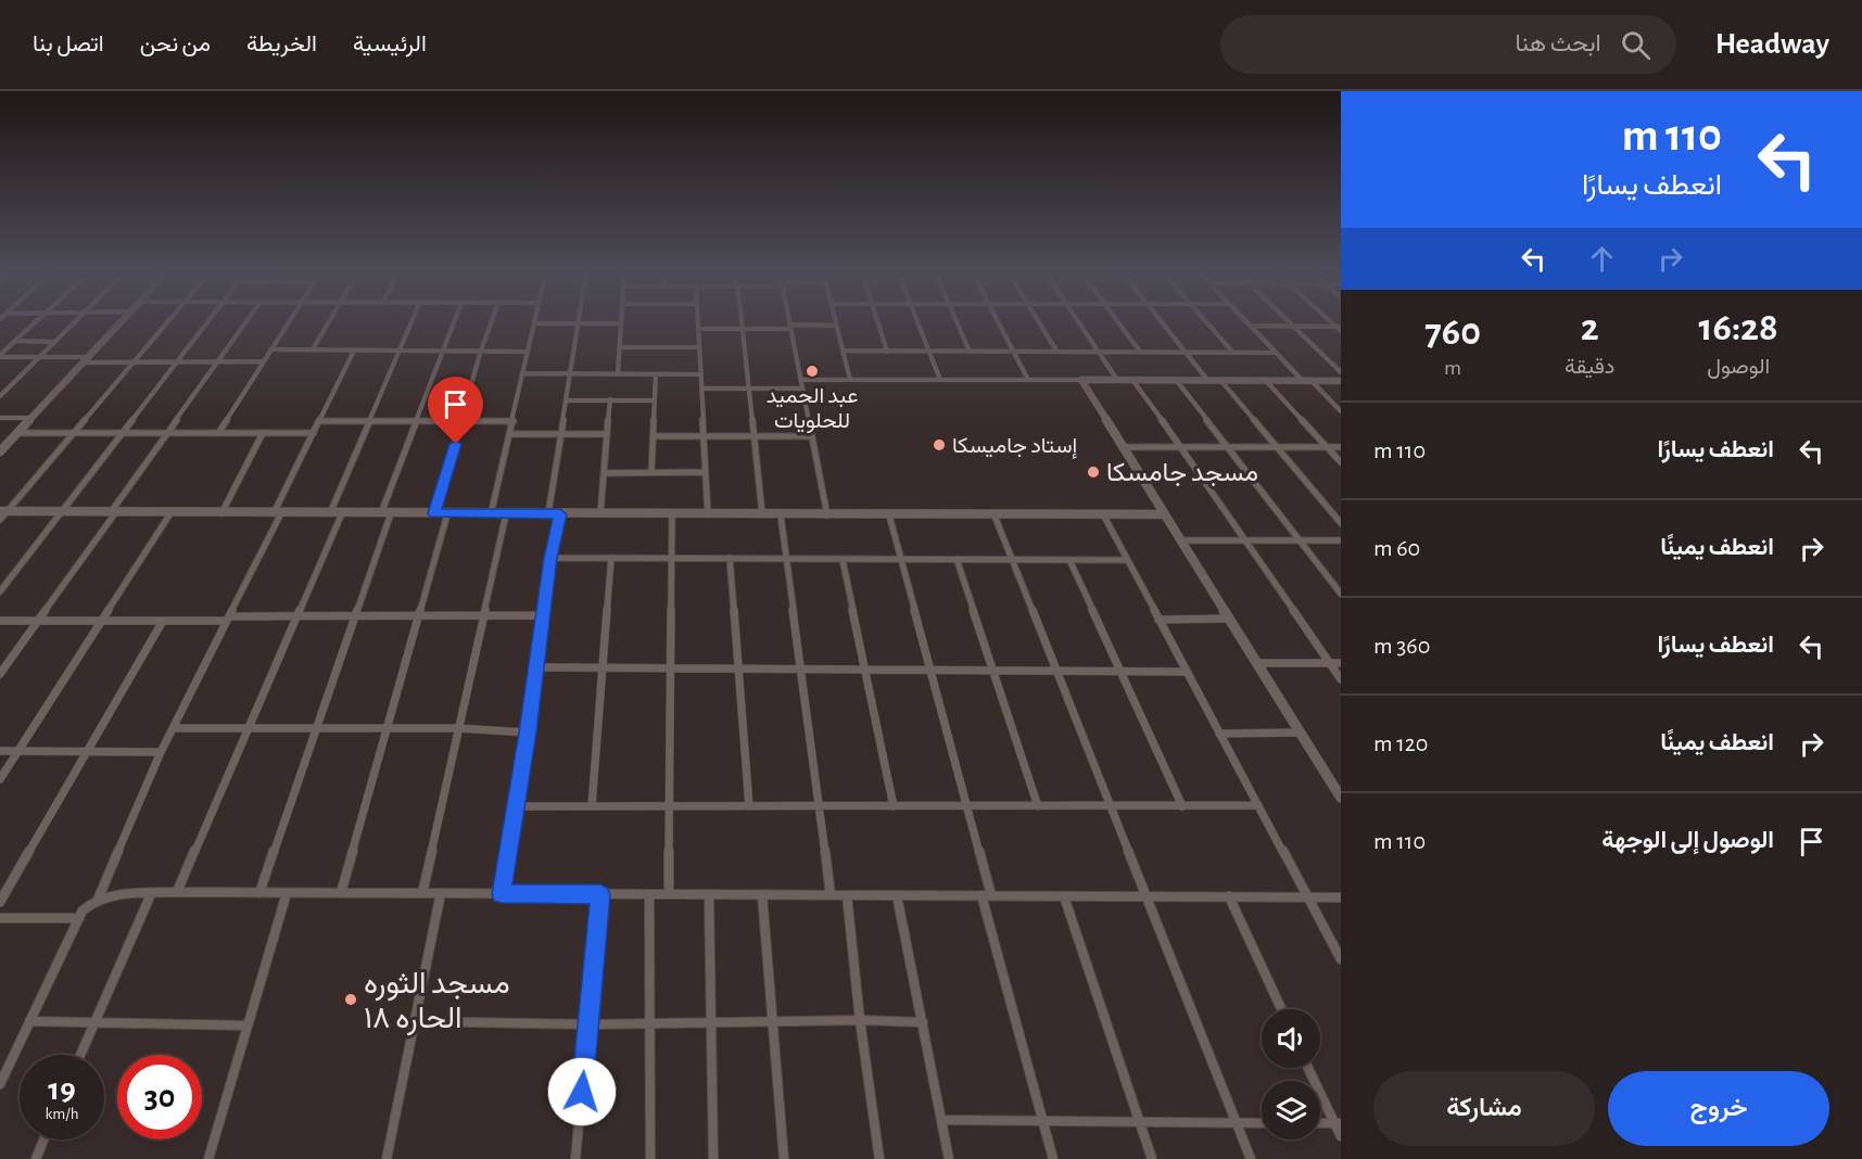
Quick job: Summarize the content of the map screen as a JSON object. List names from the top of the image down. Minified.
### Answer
{"places":["عبد الحميد للحلويات","إستاد جاميسكا","مسجد جامسكا","مسجد الثوره الحاره ١٨"],"page":{"header":"Headway","search":"ابحث هنا","nav":["الرئيسية","الخريطة","من نحن","اتصل بنا"],"turn":["110 m","انعطف يسارًا"],"eta":["16:28","الوصول","2","دقيقة","760","m"],"list":[{"name":"انعطف يسارًا","value":"110 m"},{"name":"انعطف يمينًا","value":"60 m"},{"name":"انعطف يسارًا","value":"360 m"},{"name":"انعطف يمينًا","value":"120 m"},{"name":"الوصول إلى الوجهة","value":"110 m"}],"speed":"19 km/h","limit":"30","buttons":["خروج","مشاركة"]}}
